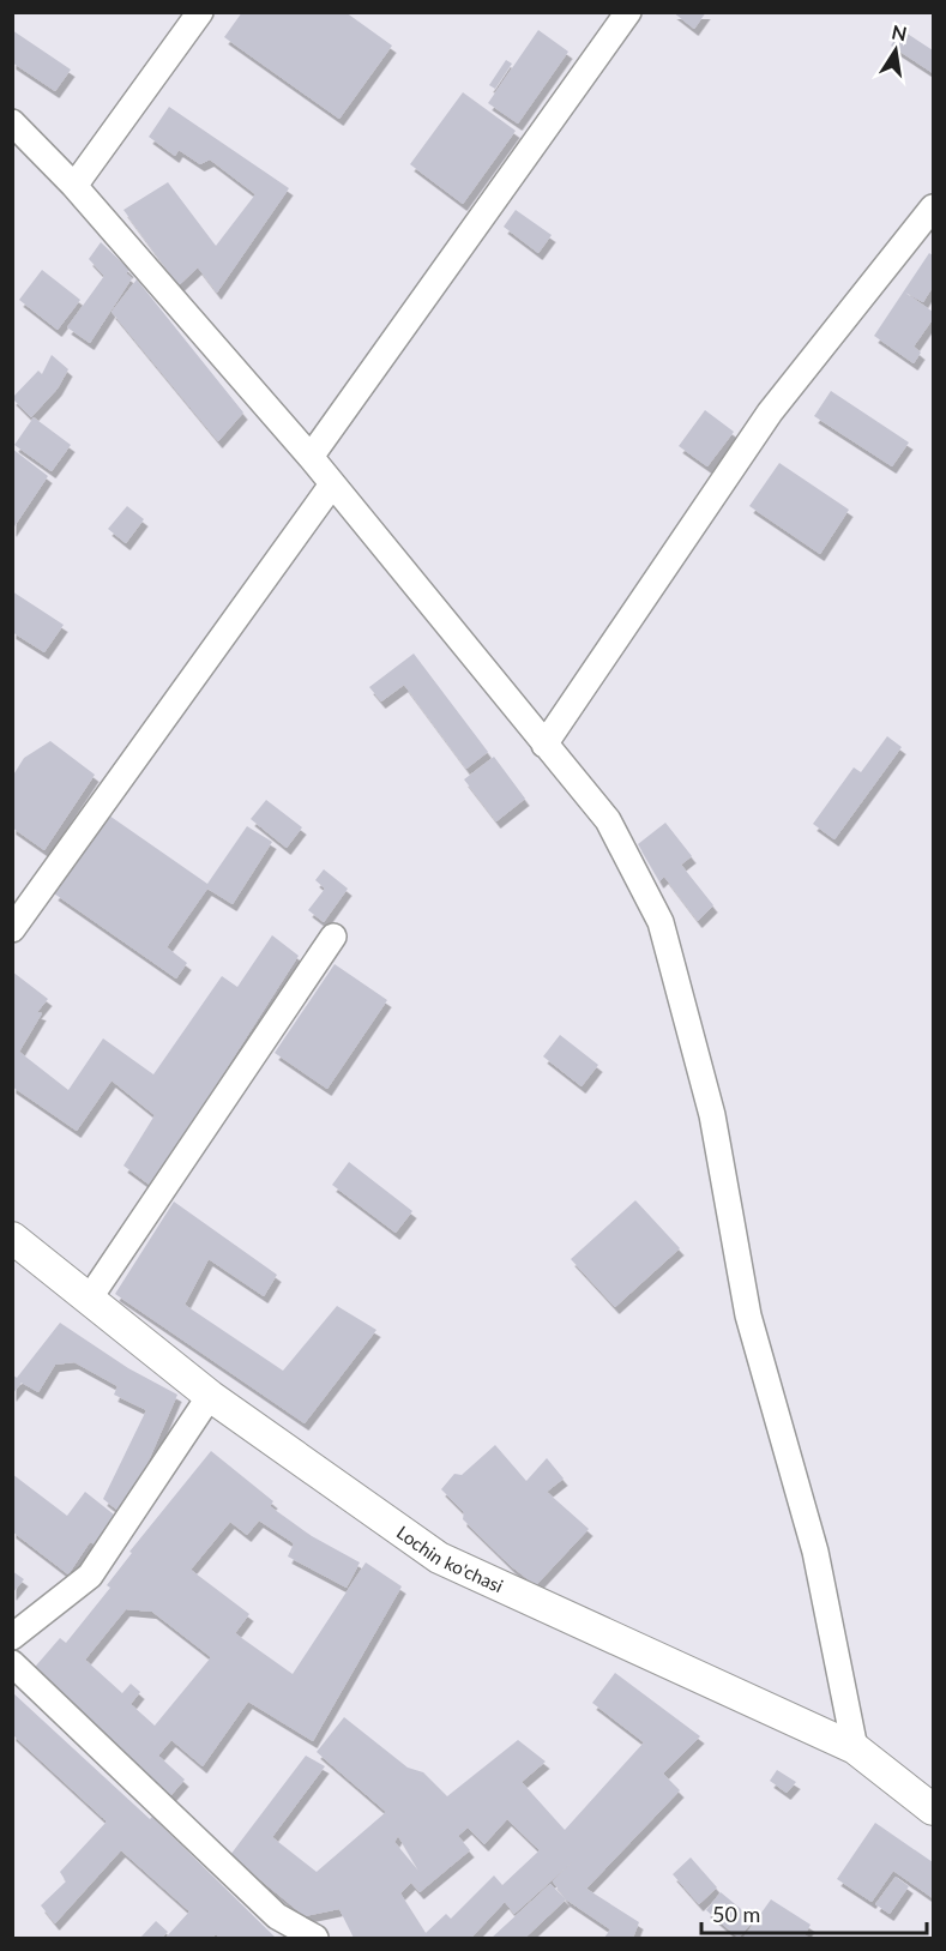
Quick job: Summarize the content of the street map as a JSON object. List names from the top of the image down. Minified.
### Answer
{"streets":{"street":["Lochin ko'chasi"]},"scale_bar":"50 m","north":"top"}
